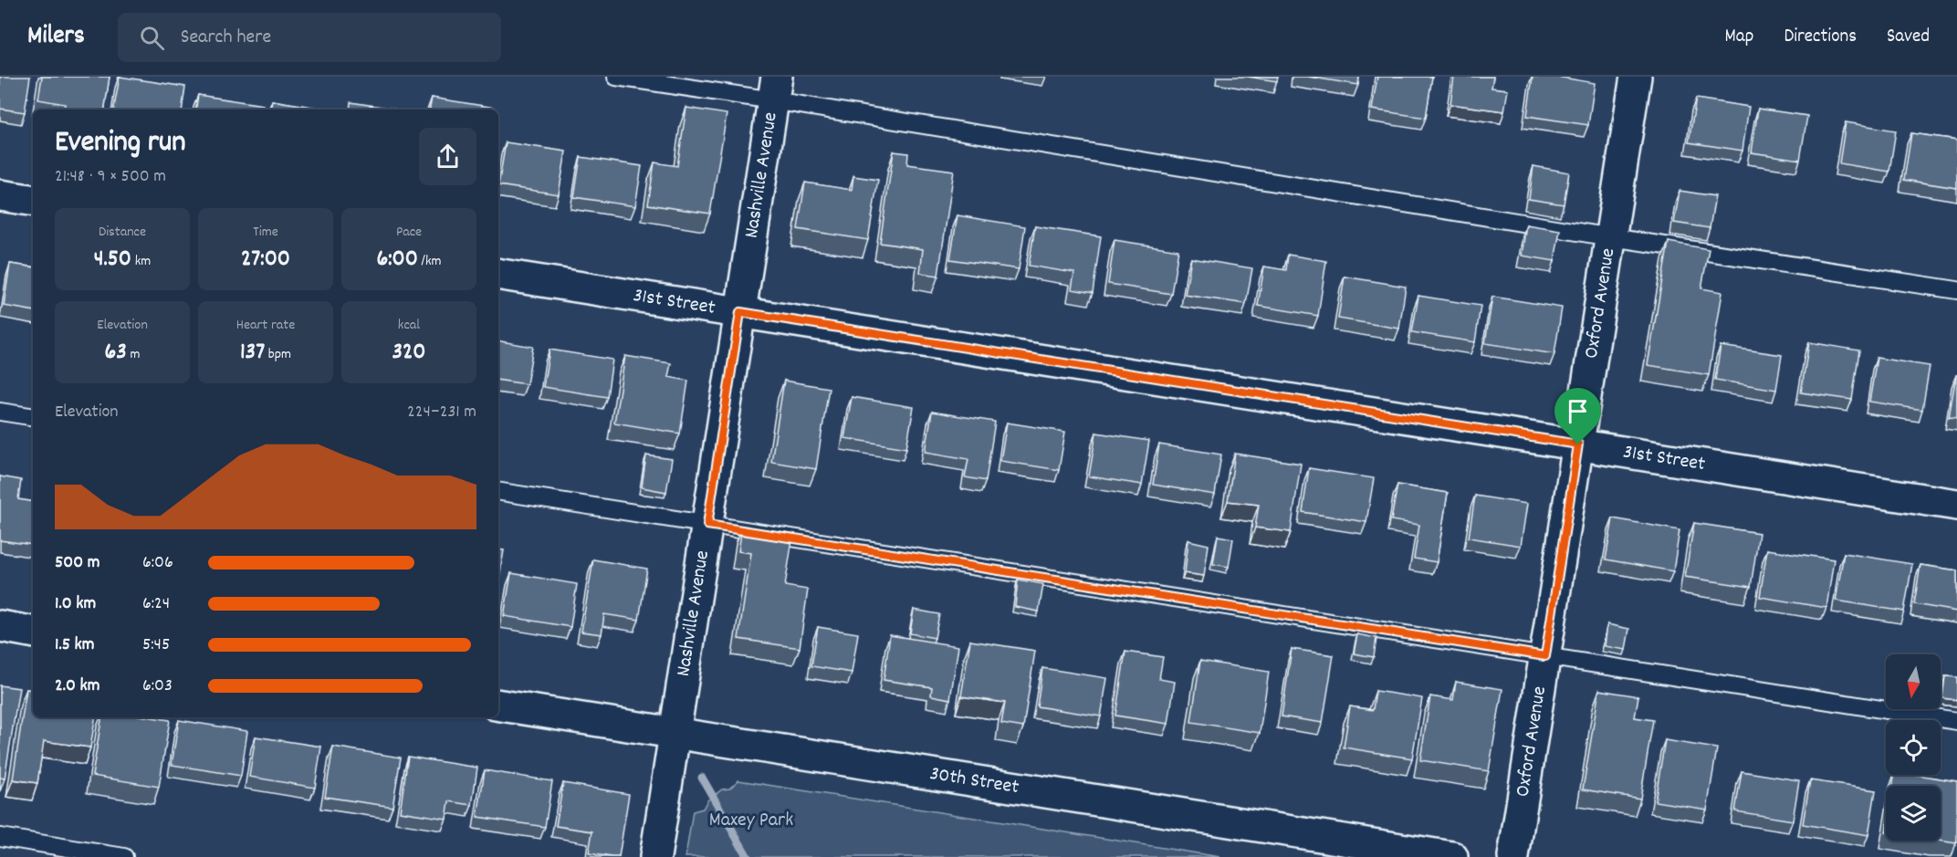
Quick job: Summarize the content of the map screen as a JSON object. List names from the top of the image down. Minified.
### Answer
{"streets":{"street":["Nashville Avenue","31st Street","Oxford Avenue","30th Street"]},"crossings":[["Nashville Avenue","31st Street"],["Nashville Avenue","30th Street"],["31st Street","Oxford Avenue"]],"parks":["Maxey Park"],"north":"bottom","page":{"header":"Milers","search":"Search here","nav":["Map","Directions","Saved"],"heading":["Evening run","21:48 · 9 × 500 m"],"stats":[["Distance","4.50 km"],["Time","27:00"],["Pace","6:00 /km"],["Elevation","63 m"],["Heart rate","137 bpm"],["kcal","320"]],"chart":["Elevation","224–231 m"],"list":[{"name":"500 m","note":"6:06"},{"name":"1.0 km","note":"6:24"},{"name":"1.5 km","note":"5:45"},{"name":"2.0 km","note":"6:03"}]}}
